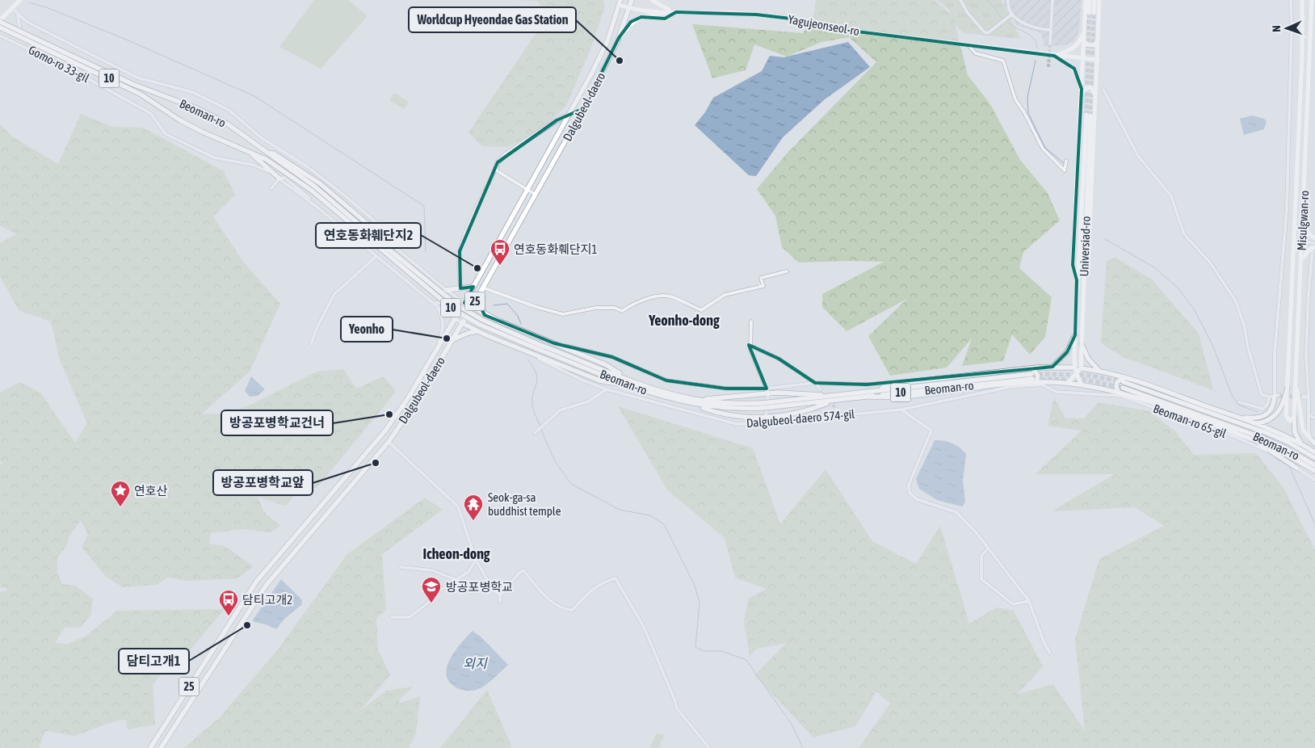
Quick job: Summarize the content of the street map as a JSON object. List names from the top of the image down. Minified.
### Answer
{"streets":{"main road":["Yagujeonseol-ro","10","Dalgubeol-daero","Beoman-ro","Misulgwan-ro","Universiad-ro","25"],"street":["Gomo-ro 33-gil","Dalgubeol-daero 574-gil","Beoman-ro 65-gil"]},"crossings":[["Yagujeonseol-ro","Dalgubeol-daero"],["Gomo-ro 33-gil","Dalgubeol-daero"],["Dalgubeol-daero 574-gil","Beoman-ro 65-gil"]],"districts":["Yeonho-dong","Icheon-dong"],"water":["외지"],"places":{"other":["Worldcup Hyeondae Gas Station","연호동화훼단지2","Yeonho","방공포병학교건너","방공포병학교앞","담티고개1"],"bus stop":["연호동화훼단지1","담티고개2"],"place":["연호산"],"temple":["Seok-ga-sa buddhist temple"],"school or university":["방공포병학교"]},"north":"left"}
